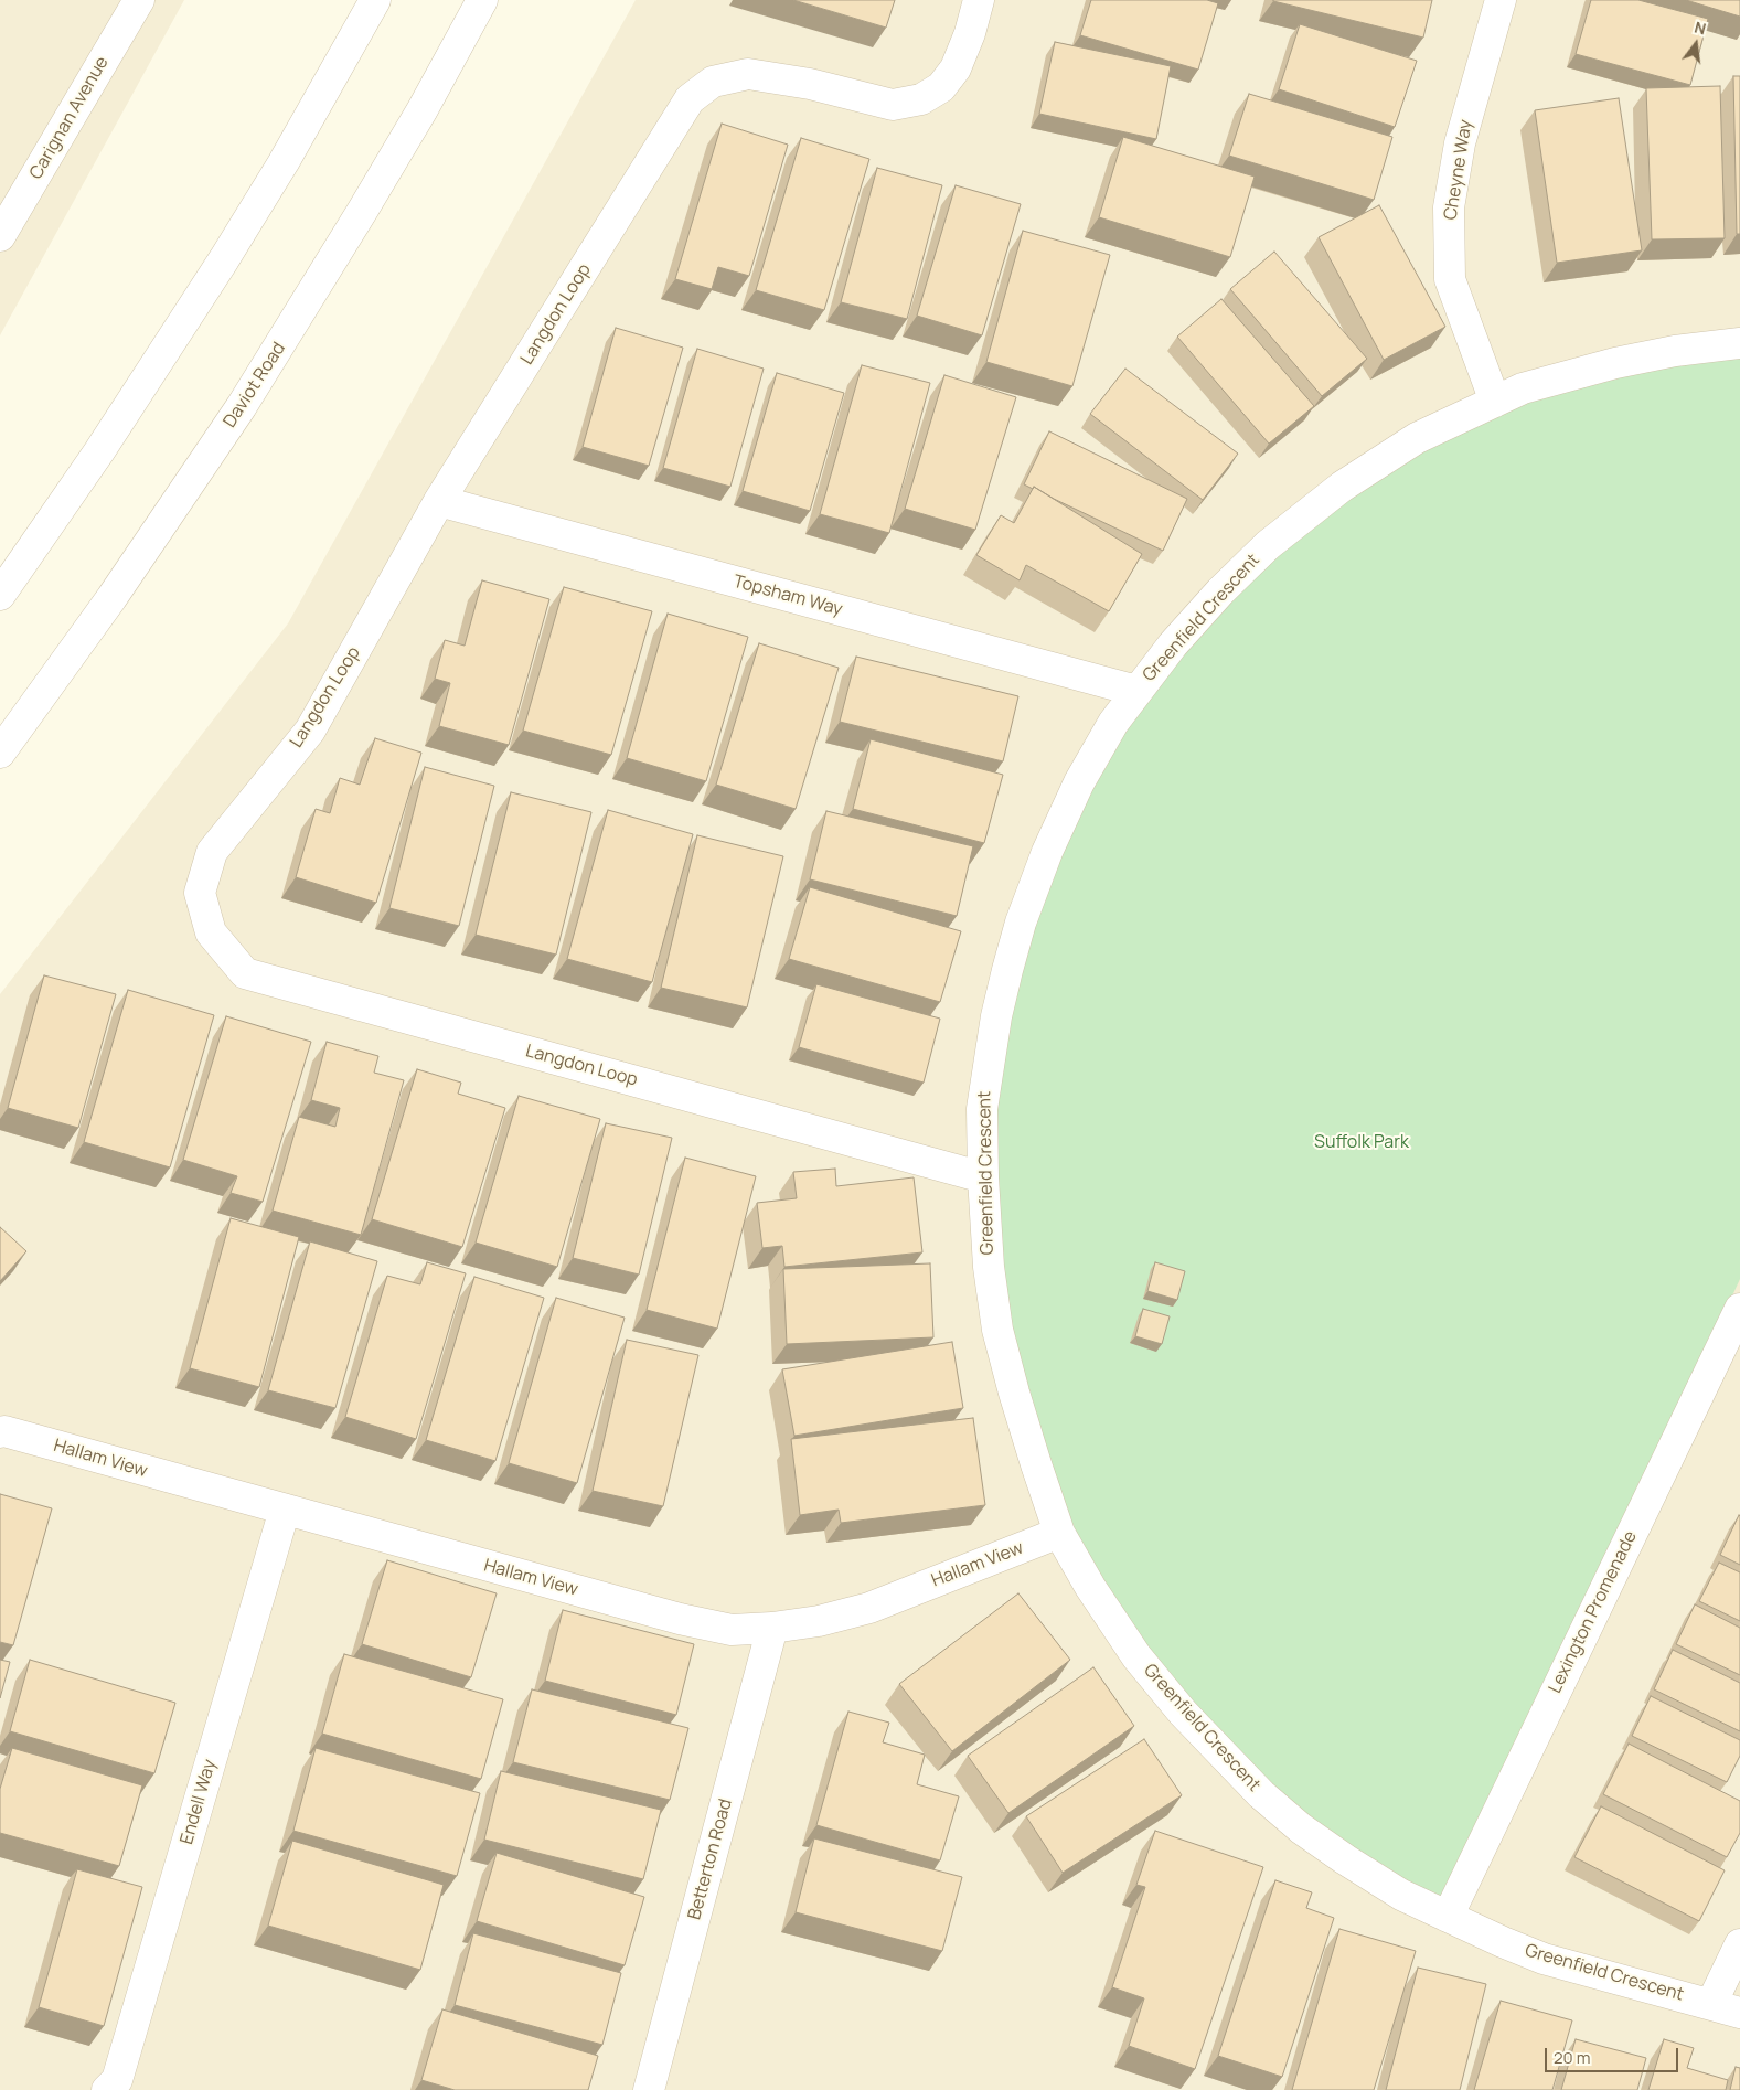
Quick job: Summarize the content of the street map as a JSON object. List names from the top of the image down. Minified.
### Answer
{"streets":{"street":["Carignan Avenue","Cheyne Way","Langdon Loop","Daviot Road","Topsham Way","Greenfield Crescent","Hallam View","Lexington Promenade","Endell Way","Betterton Road"]},"crossings":[["Cheyne Way","Greenfield Crescent"],["Langdon Loop","Topsham Way"],["Langdon Loop","Greenfield Crescent"],["Topsham Way","Greenfield Crescent"],["Greenfield Crescent","Hallam View"],["Greenfield Crescent","Lexington Promenade"],["Hallam View","Endell Way"],["Hallam View","Betterton Road"]],"parks":["Suffolk Park"],"scale_bar":"20 m","north":"top"}
